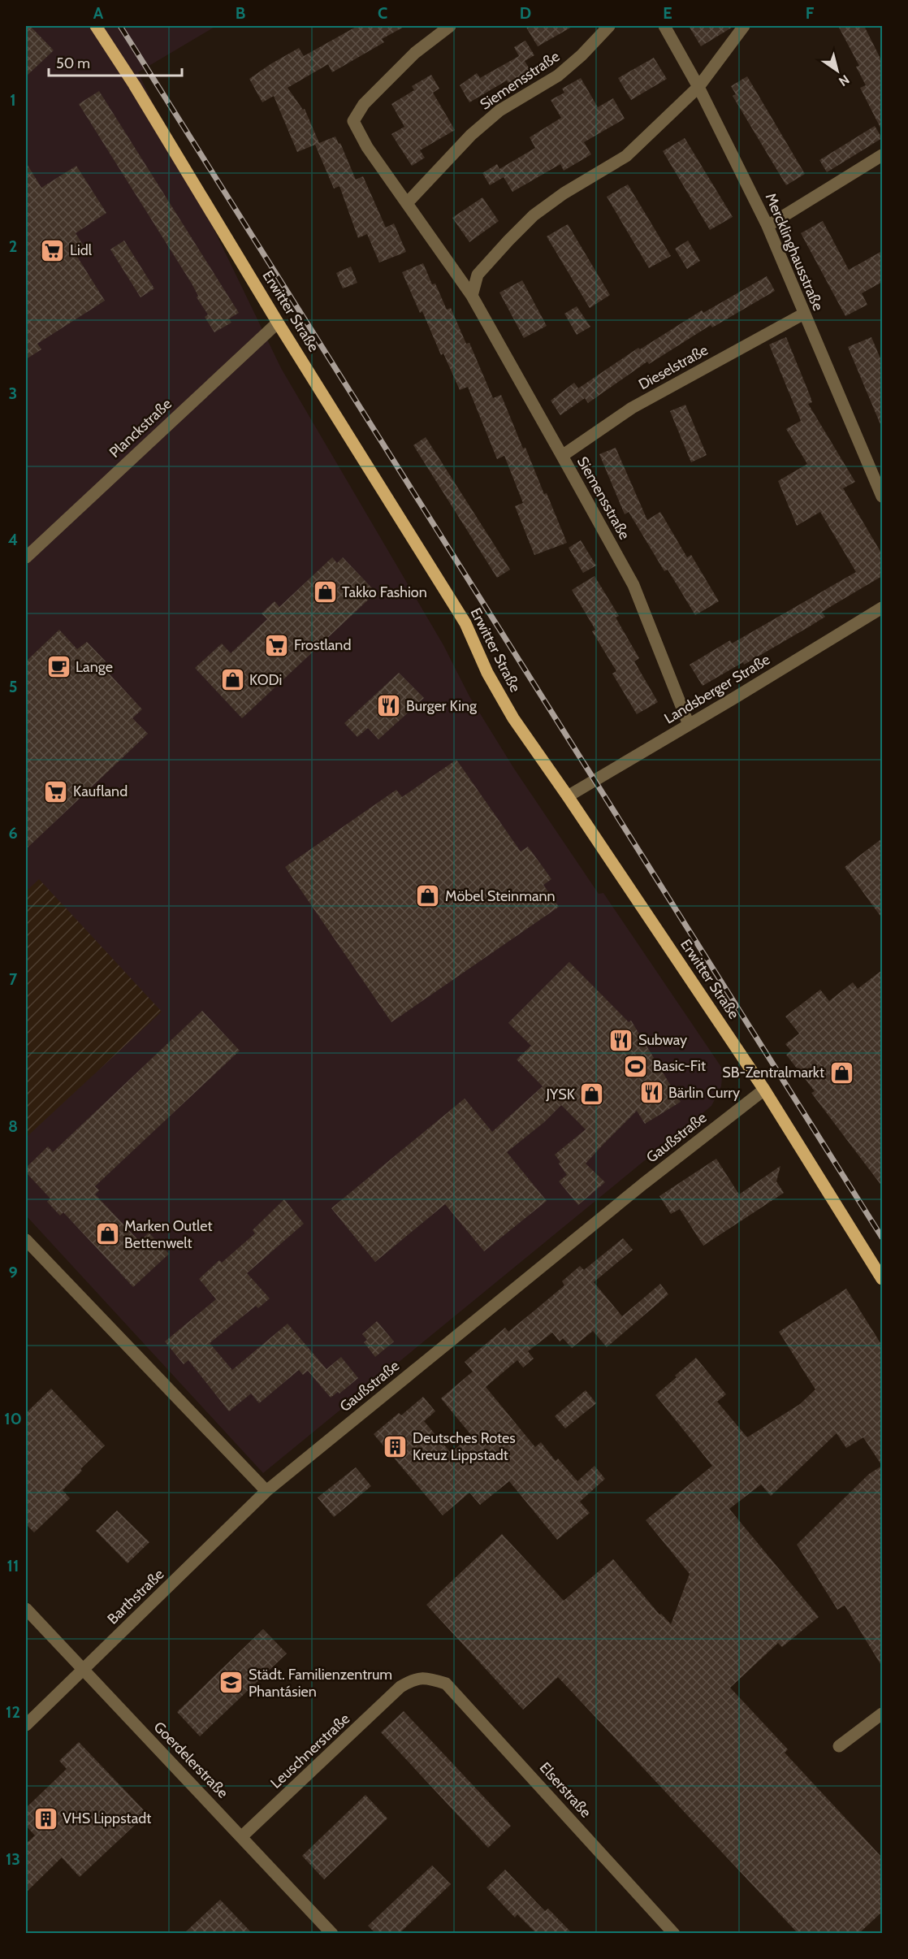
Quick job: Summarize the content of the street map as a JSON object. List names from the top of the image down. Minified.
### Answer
{"streets":{"main road":["Erwitter Straße"],"street":["Siemensstraße","Mercklinghausstraße","Dieselstraße","Planckstraße","Landsberger Straße","Gaußstraße","Barthstraße","Leuschnerstraße","Goerdelerstraße","Elserstraße"]},"crossings":[["Siemensstraße","Dieselstraße"],["Siemensstraße","Landsberger Straße"],["Mercklinghausstraße","Dieselstraße"],["Erwitter Straße","Planckstraße"],["Erwitter Straße","Landsberger Straße"],["Erwitter Straße","Gaußstraße"],["Gaußstraße","Barthstraße"],["Barthstraße","Goerdelerstraße"],["Leuschnerstraße","Goerdelerstraße"],["Leuschnerstraße","Elserstraße"]],"places":{"supermarket":["Lidl","Frostland","Kaufland"],"shop":["Takko Fashion","KODi","Möbel Steinmann","SB-Zentralmarkt","JYSK","Marken Outlet Bettenwelt"],"cafe":["Lange"],"restaurant":["Burger King","Subway","Bärlin Curry"],"sports":["Basic-Fit"],"building":["Deutsches Rotes Kreuz Lippstadt","VHS Lippstadt"],"school or university":["Städt. Familienzentrum Phantásien"]},"scale_bar":"50 m","north":"bottom right","grid":{"columns":["A","B","C","D","E","F"],"rows":["1","2","3","4","5","6","7","8","9","10","11","12","13"]}}
